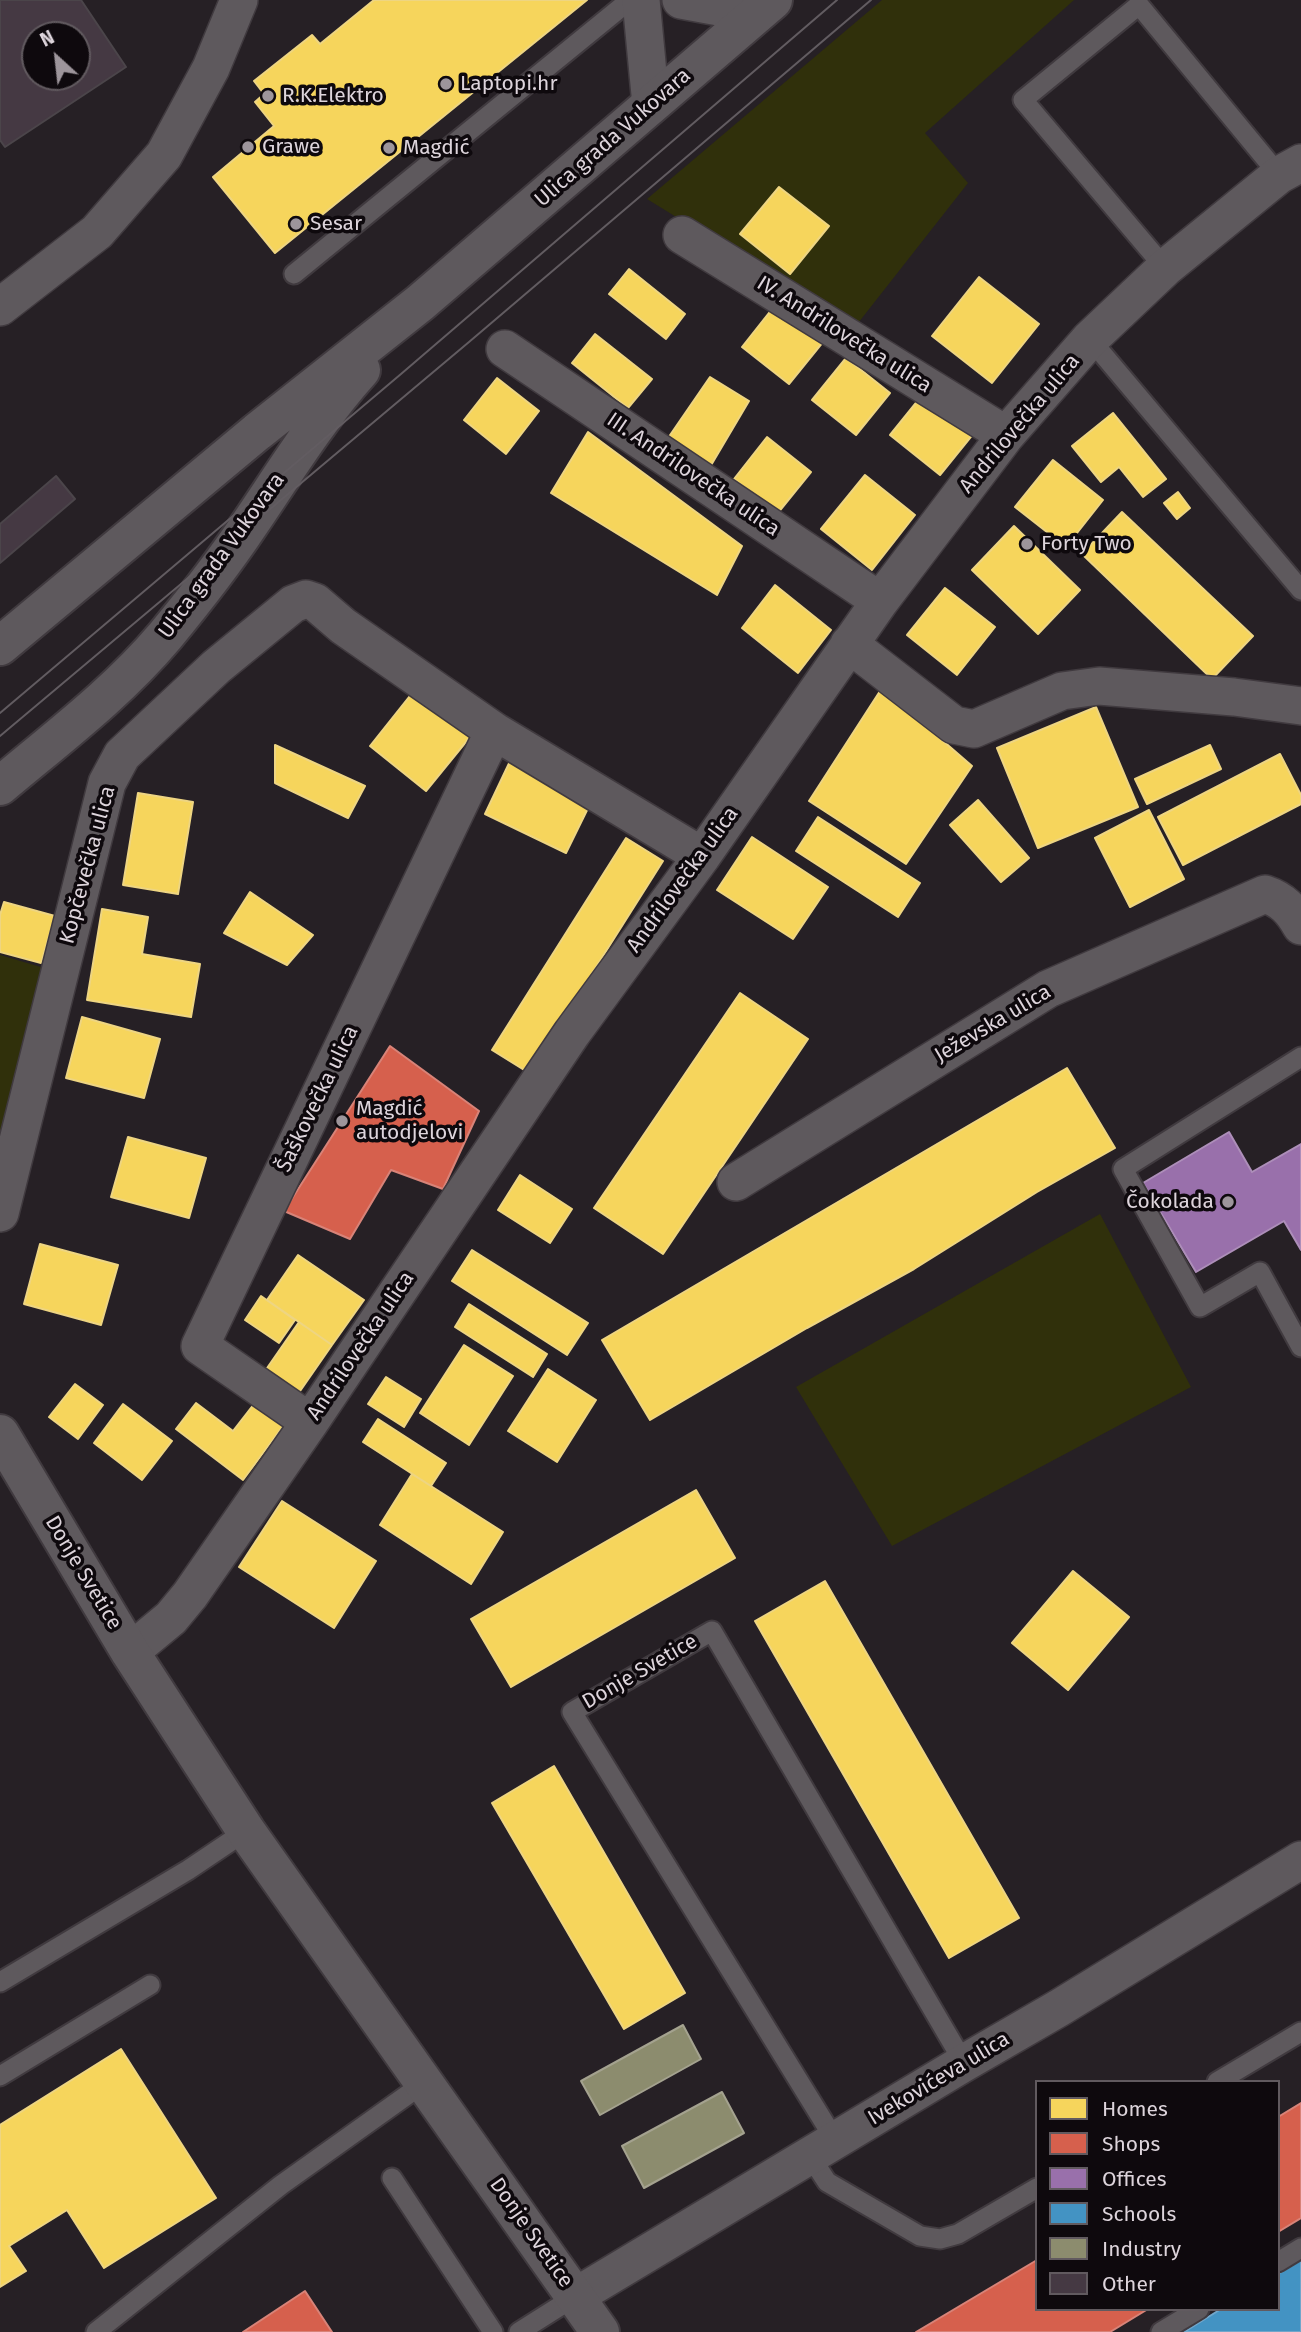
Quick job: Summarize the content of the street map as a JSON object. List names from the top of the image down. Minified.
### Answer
{"streets":{"street":["Ulica grada Vukovara","IV. Andrilovečka ulica","Andrilovečka ulica","III. Andrilovečka ulica","Kopčevečka ulica","Ježevska ulica","Šaškovečka ulica","Donje Svetice","Ivekovićeva ulica"]},"crossings":[["IV. Andrilovečka ulica","Andrilovečka ulica"],["Andrilovečka ulica","III. Andrilovečka ulica"],["Andrilovečka ulica","Šaškovečka ulica"],["Andrilovečka ulica","Donje Svetice"],["Kopčevečka ulica","Šaškovečka ulica"],["Donje Svetice","Ivekovićeva ulica"]],"places":["Laptopi.hr","R.K.Elektro","Grawe","Magdić","Sesar","Forty Two","Magdić autodjelovi","Čokolada"],"legend":["Homes","Shops","Offices","Schools","Industry","Other"],"north":"top left"}
